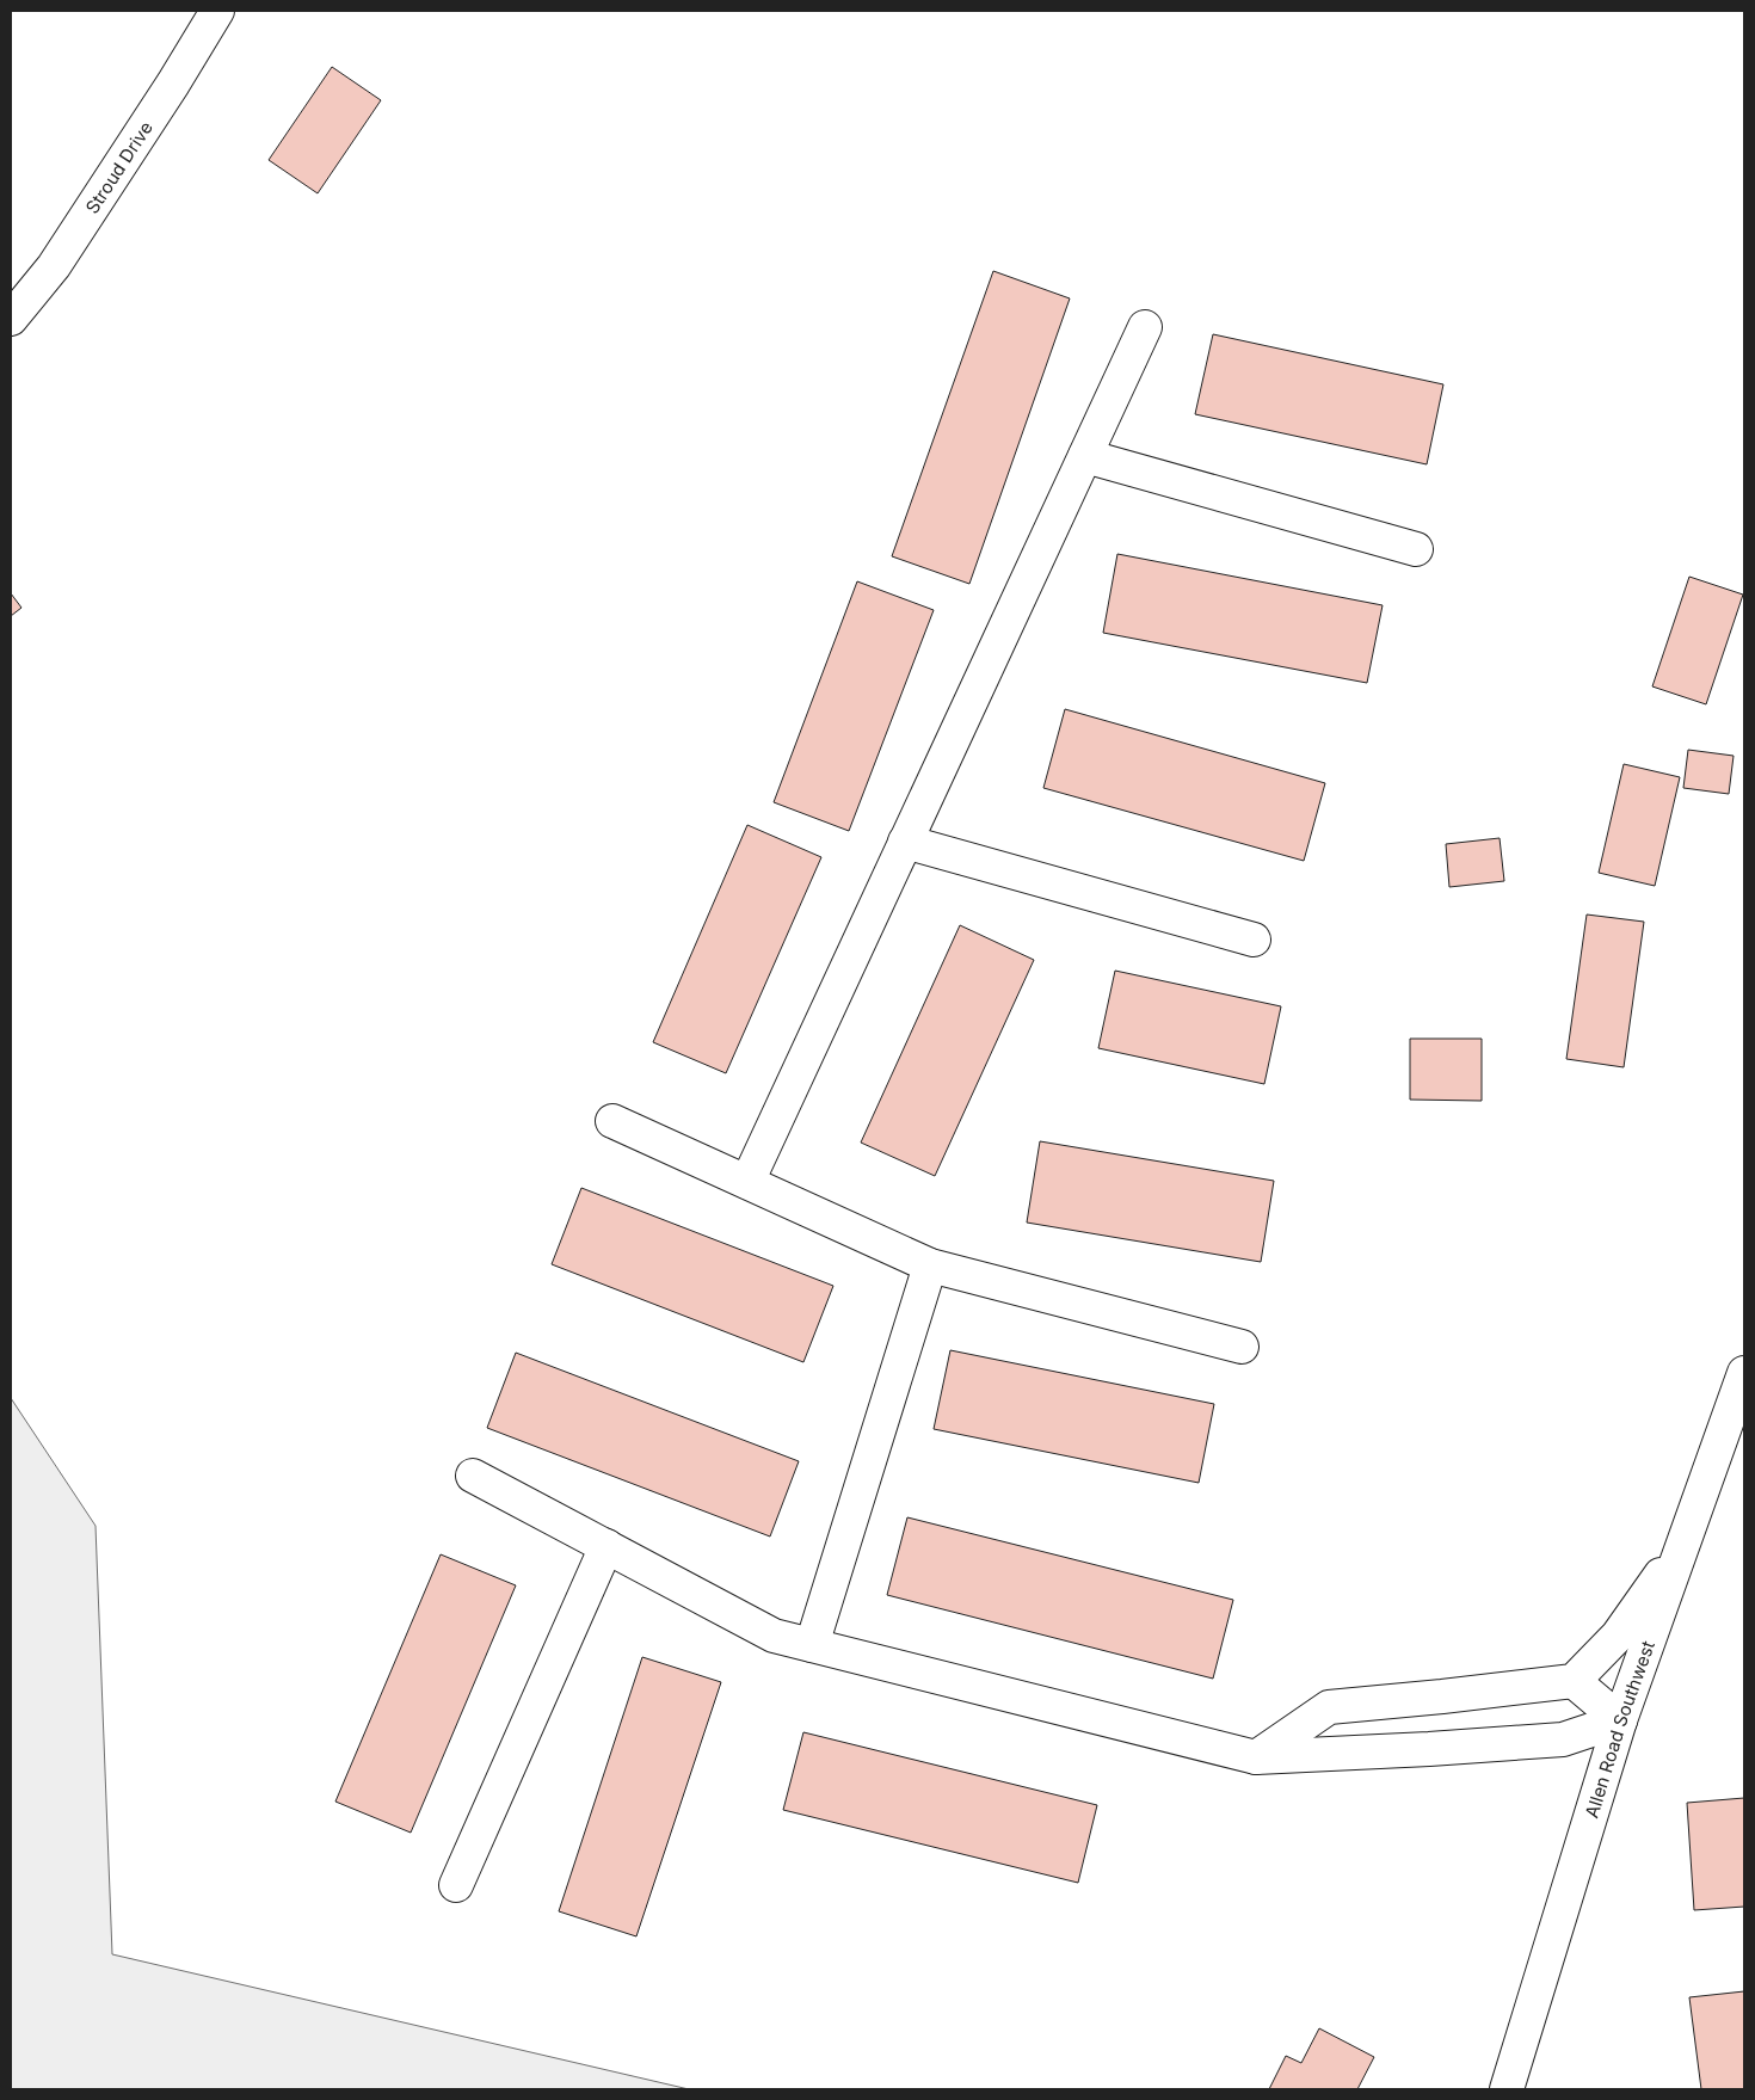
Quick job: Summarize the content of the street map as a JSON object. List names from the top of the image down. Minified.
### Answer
{"streets":{"street":["Stroud Drive","Allen Road Southwest"]}}
